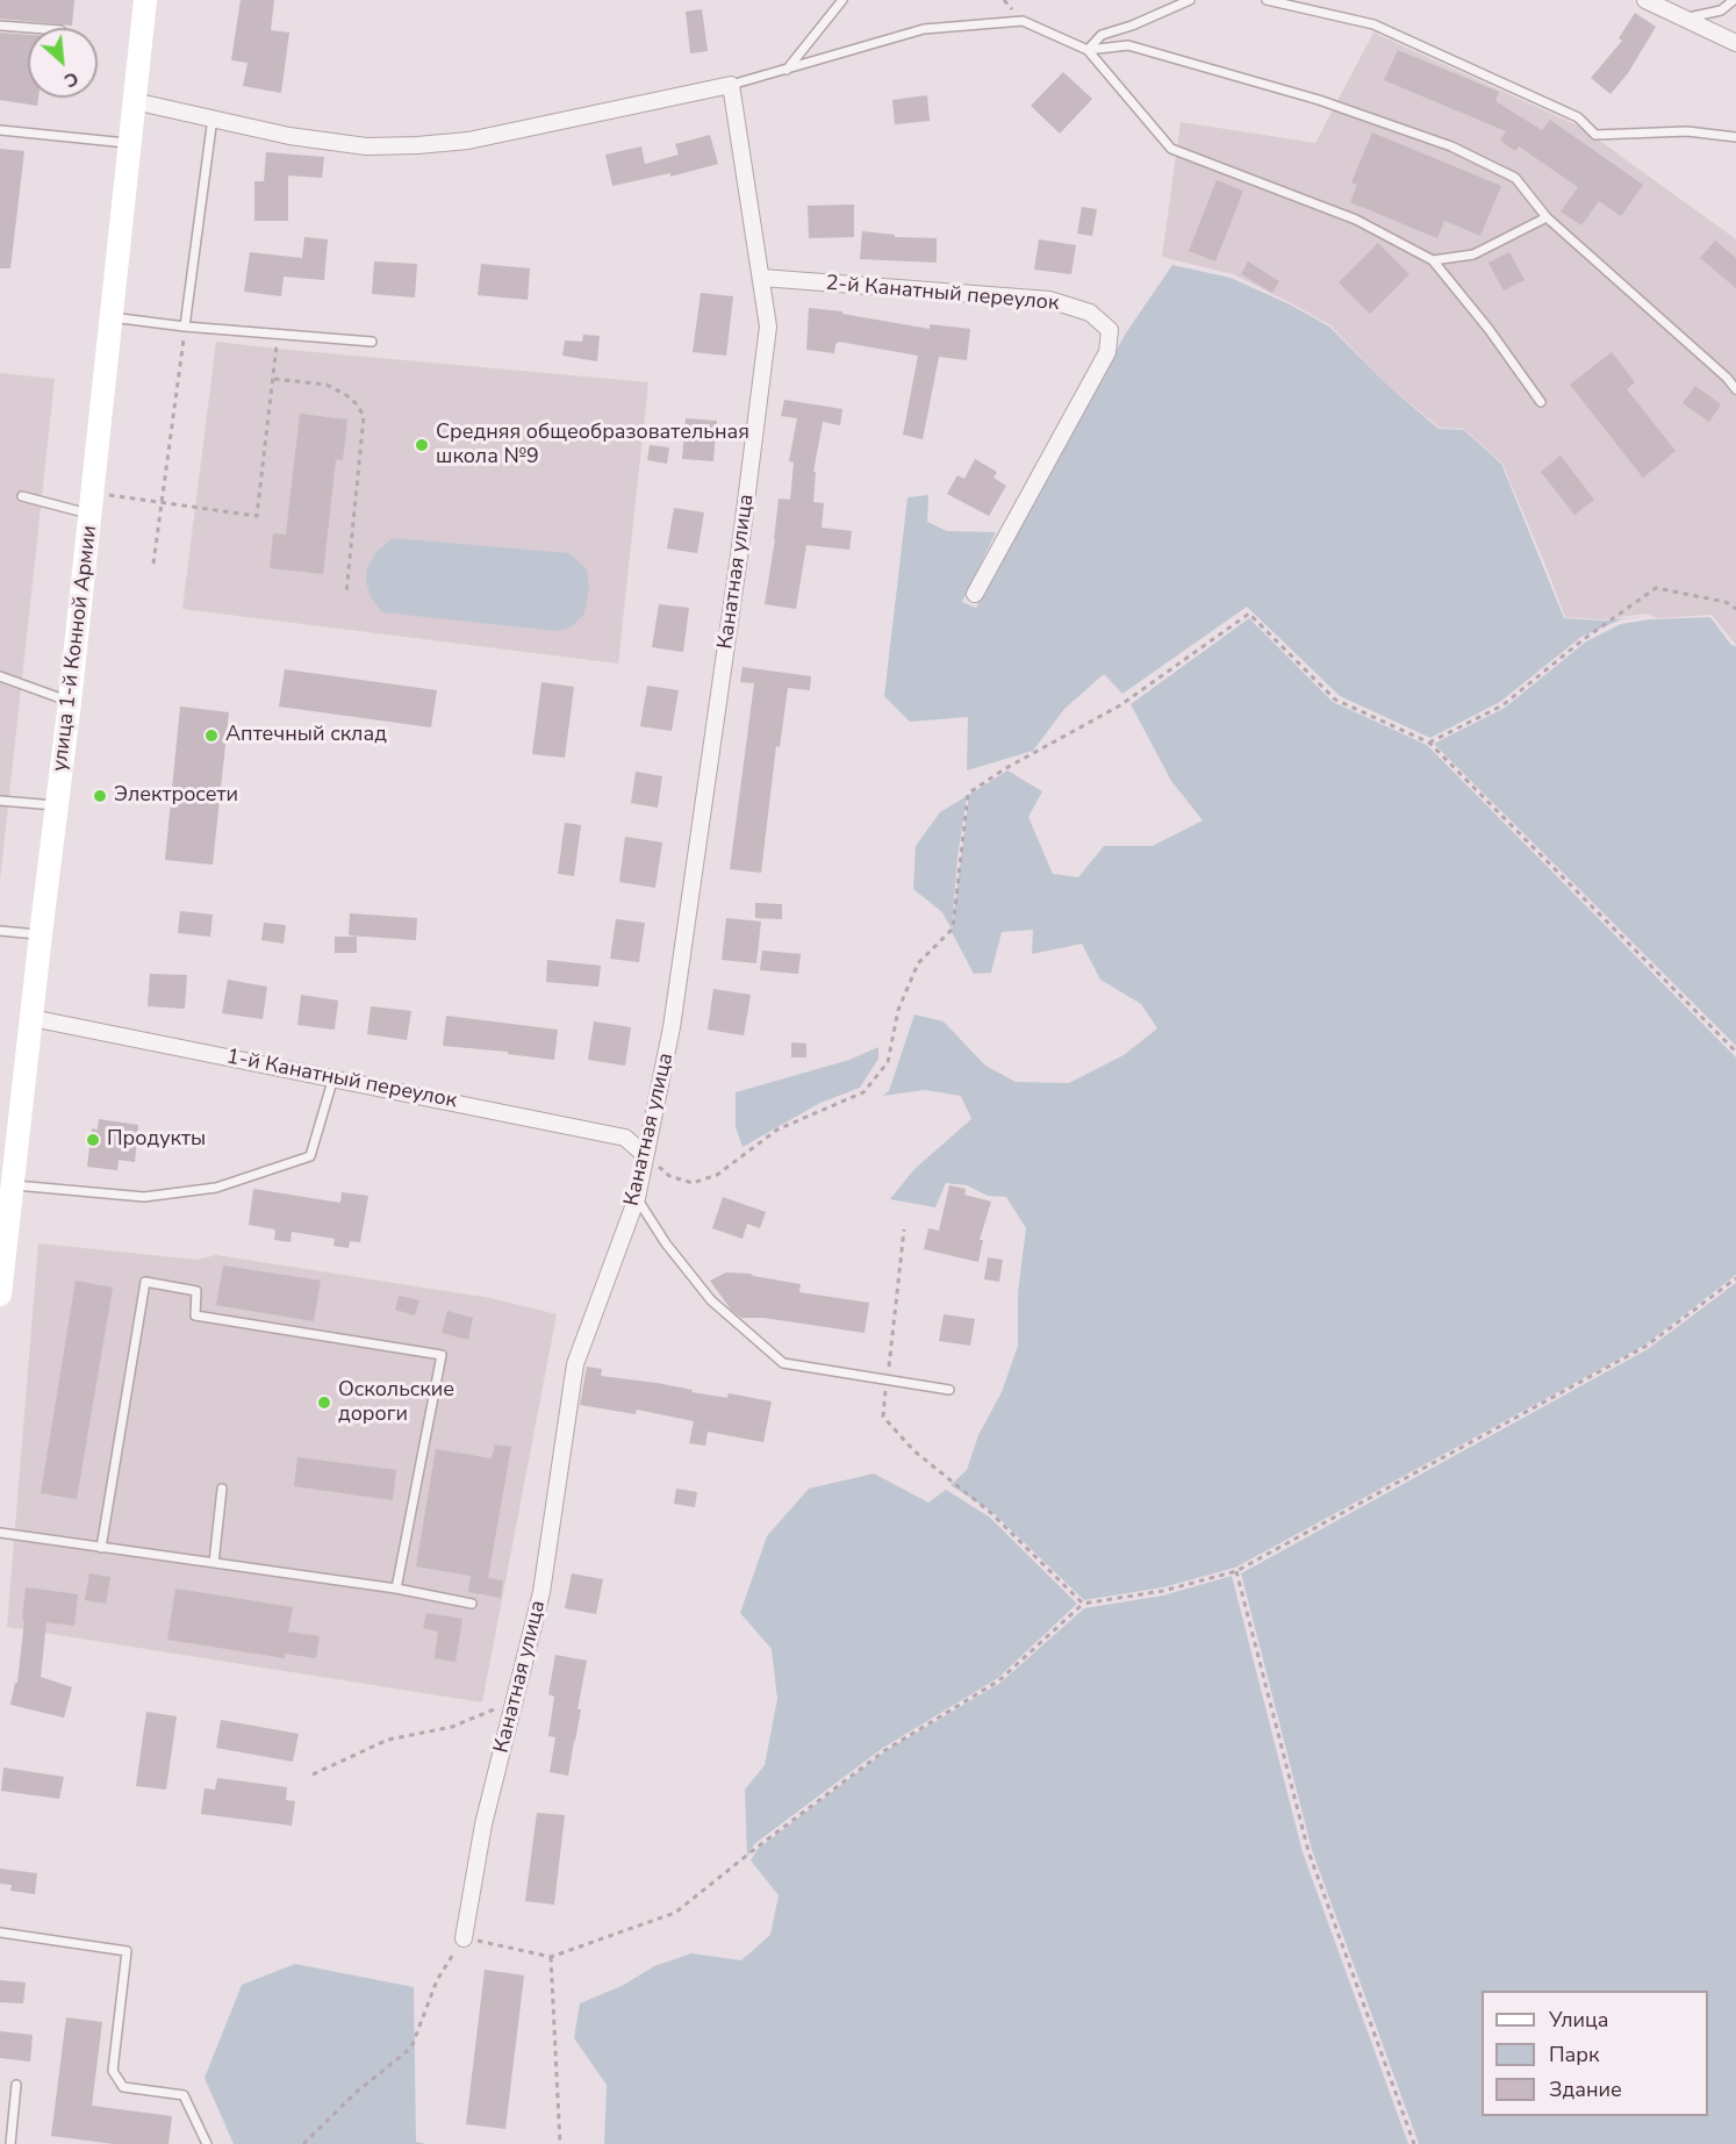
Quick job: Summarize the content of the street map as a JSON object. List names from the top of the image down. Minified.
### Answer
{"streets":{"main road":["улица 1-й Конной Армии"],"street":["2-й Канатный переулок","Канатная улица","1-й Канатный переулок"]},"crossings":[["2-й Канатный переулок","Канатная улица"],["Канатная улица","1-й Канатный переулок"],["улица 1-й Конной Армии","1-й Канатный переулок"]],"places":["Средняя общеобразовательная школа №9","Аптечный склад","Электросети","Продукты","Оскольские дороги"],"legend":["Улица","Парк","Здание"],"north":"bottom right"}
